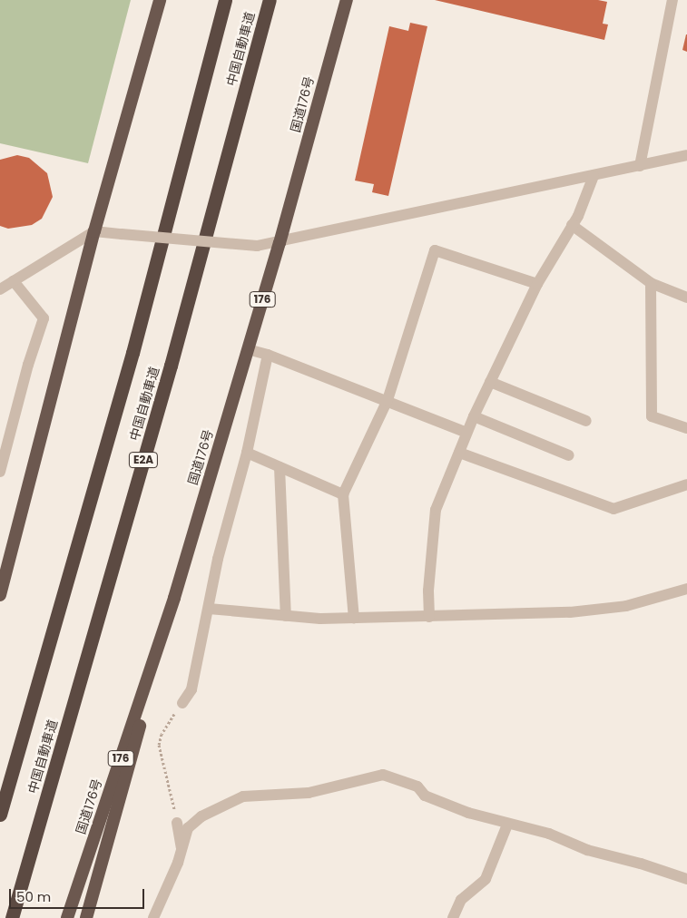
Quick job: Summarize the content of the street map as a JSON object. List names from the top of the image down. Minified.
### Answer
{"streets":{"highway":["中国自動車道","国道176号","176","E2A"]},"scale_bar":"50 m"}
